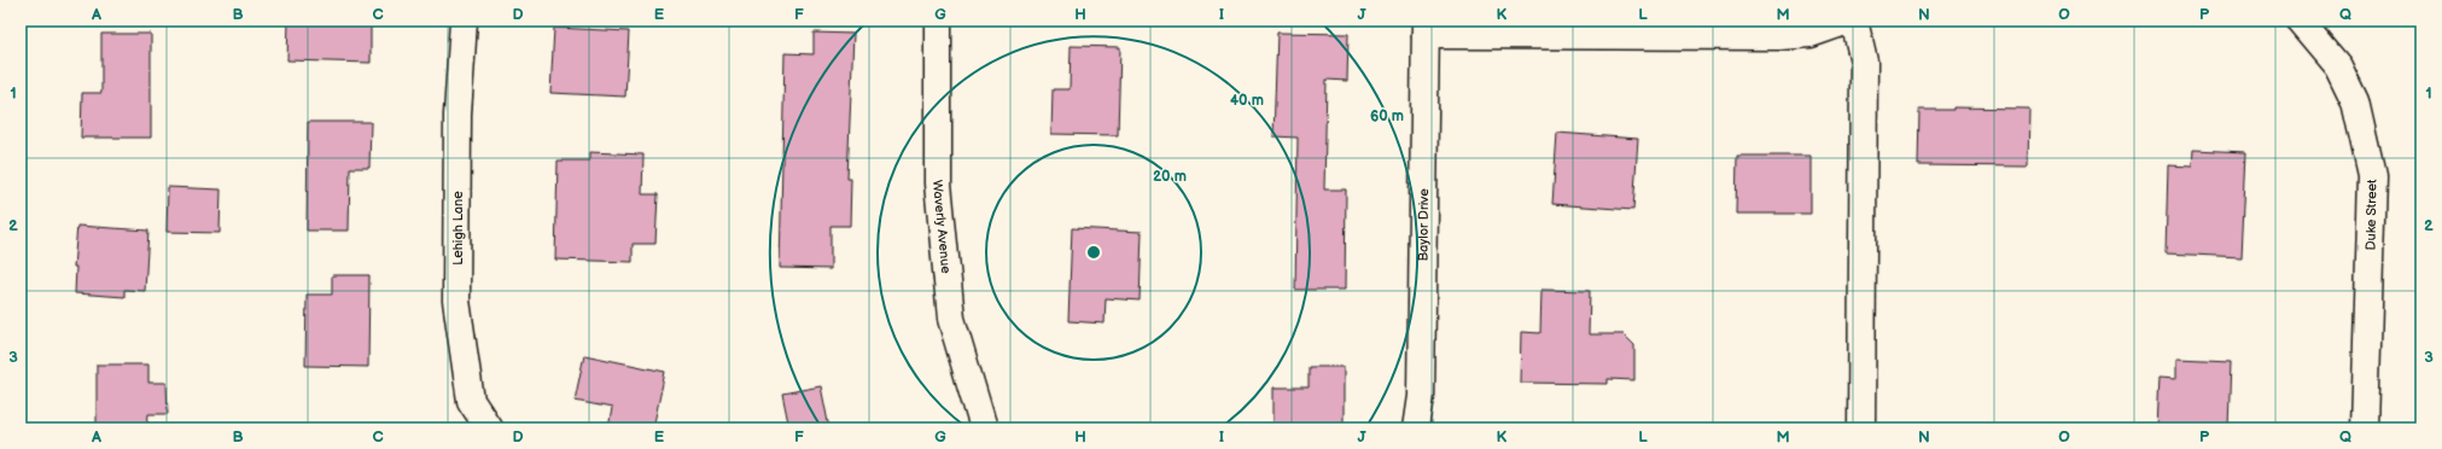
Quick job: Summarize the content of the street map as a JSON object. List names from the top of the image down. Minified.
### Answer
{"streets":{"street":["Duke Street","Baylor Drive","Waverly Avenue","Lehigh Lane"]},"grid":{"columns":["A","B","C","D","E","F","G","H","I","J","K","L","M","N","O","P","Q"],"rows":["1","2","3"]},"rings":["40 m","60 m","20 m"]}
